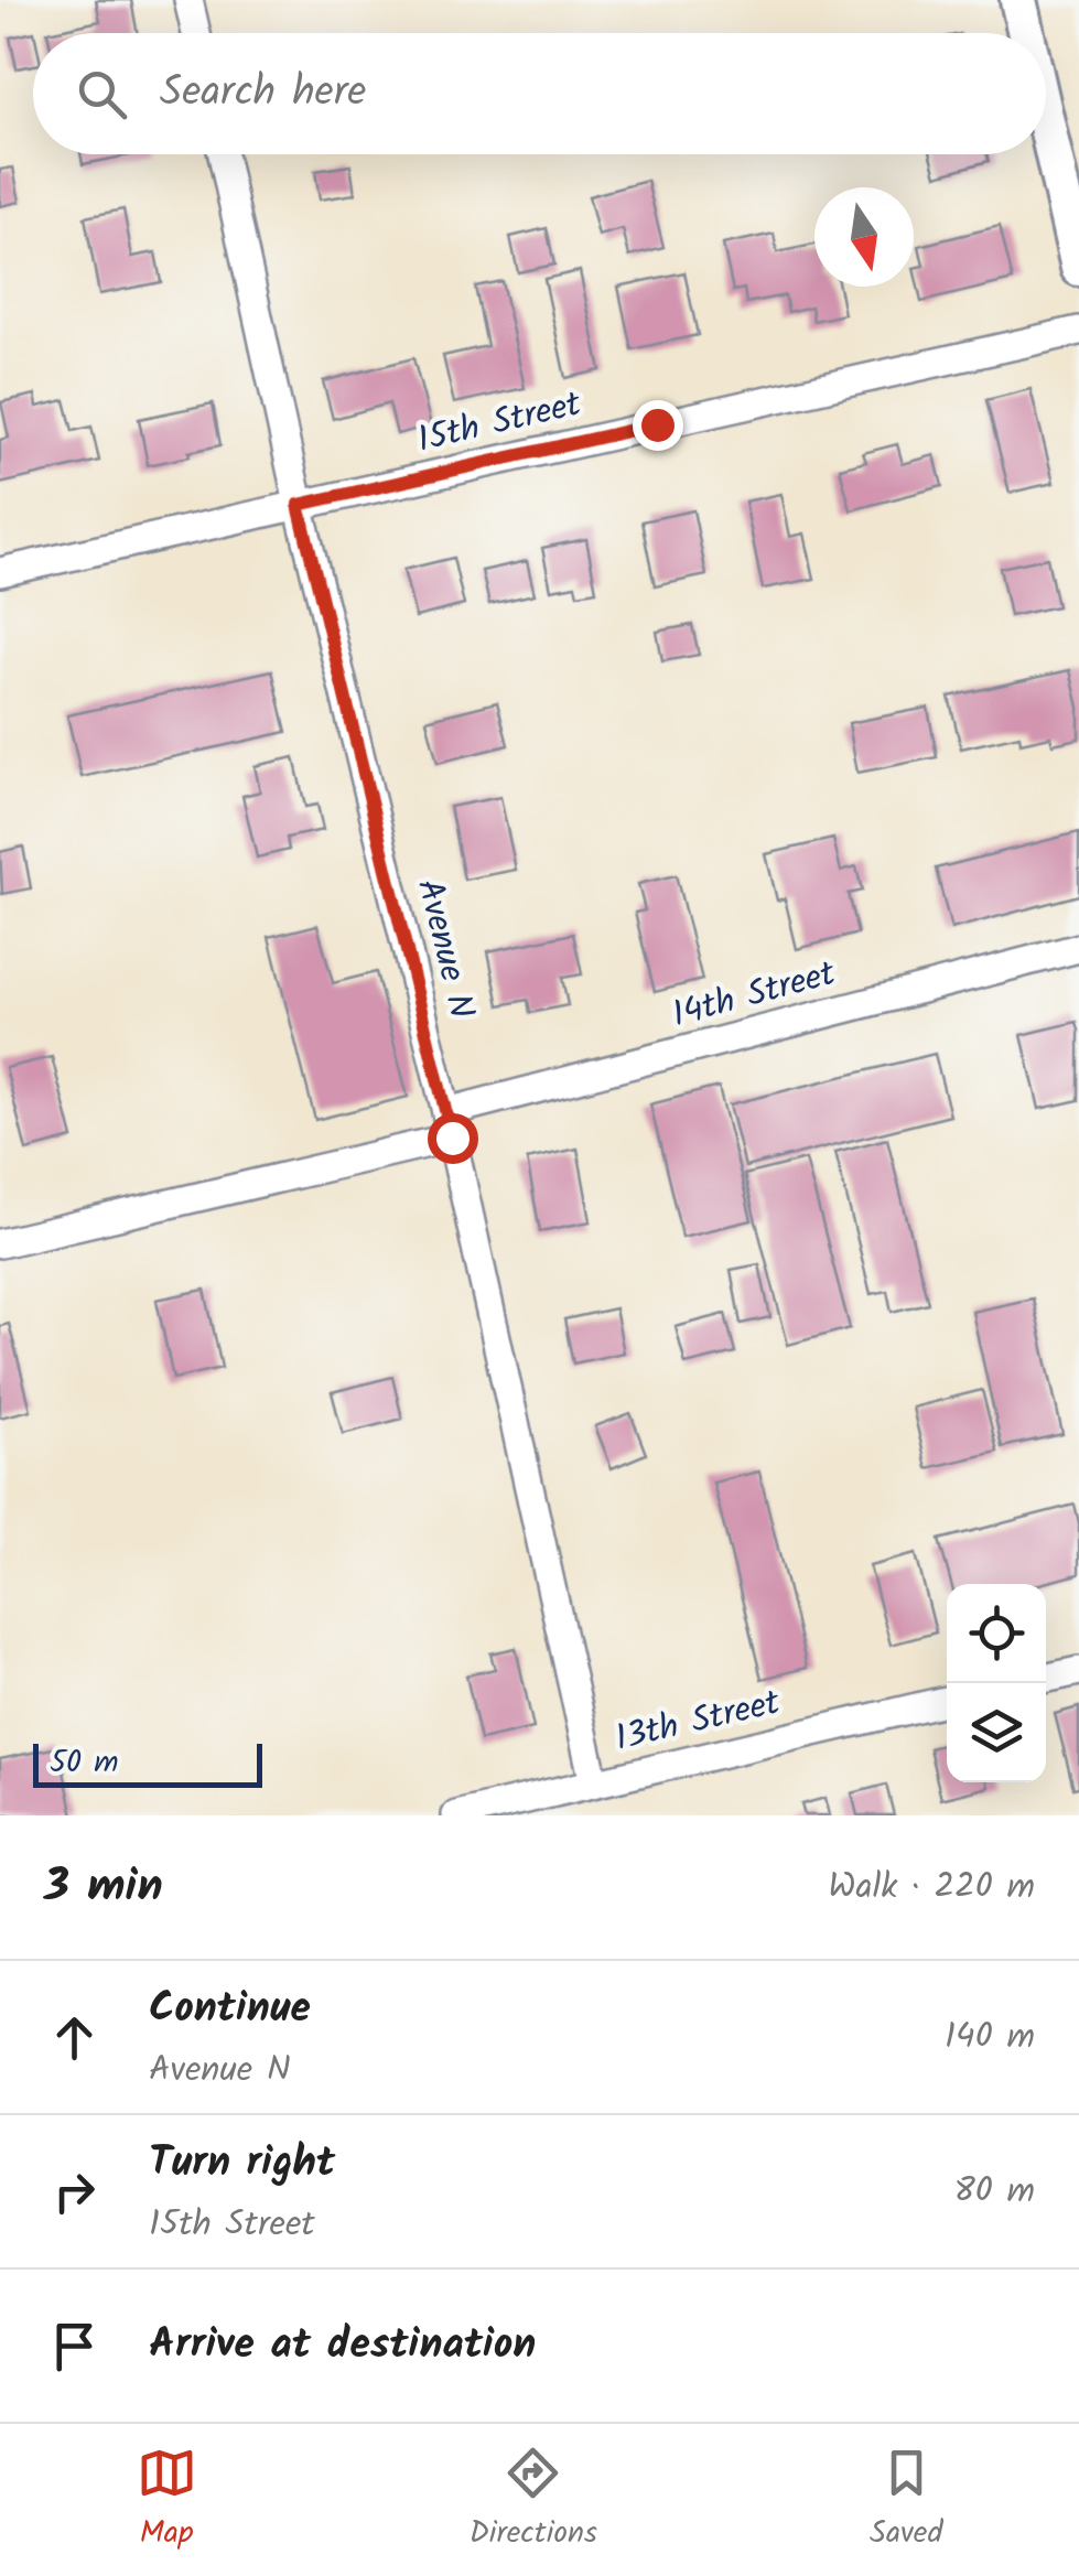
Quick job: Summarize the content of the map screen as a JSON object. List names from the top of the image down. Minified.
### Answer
{"streets":{"street":["15th Street","Avenue N","14th Street","13th Street"]},"crossings":[["15th Street","Avenue N"],["Avenue N","14th Street"],["Avenue N","13th Street"]],"scale_bar":"50 m","north":"bottom","page":{"search":"Search here","scale":"50 m","heading":["3 min","Walk · 220 m"],"list":[["Continue","Avenue N","140 m"],["Turn right","15th Street","80 m"],"Arrive at destination"],"nav":["Map","Directions","Saved"]}}
